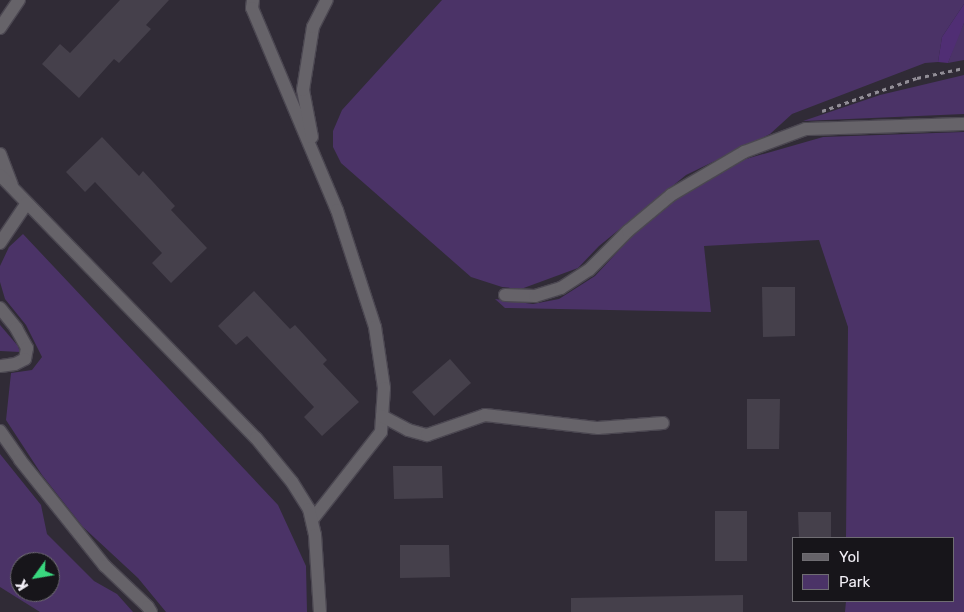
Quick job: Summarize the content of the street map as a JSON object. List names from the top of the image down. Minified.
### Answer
{"legend":["Yol","Park"],"north":"bottom left"}
